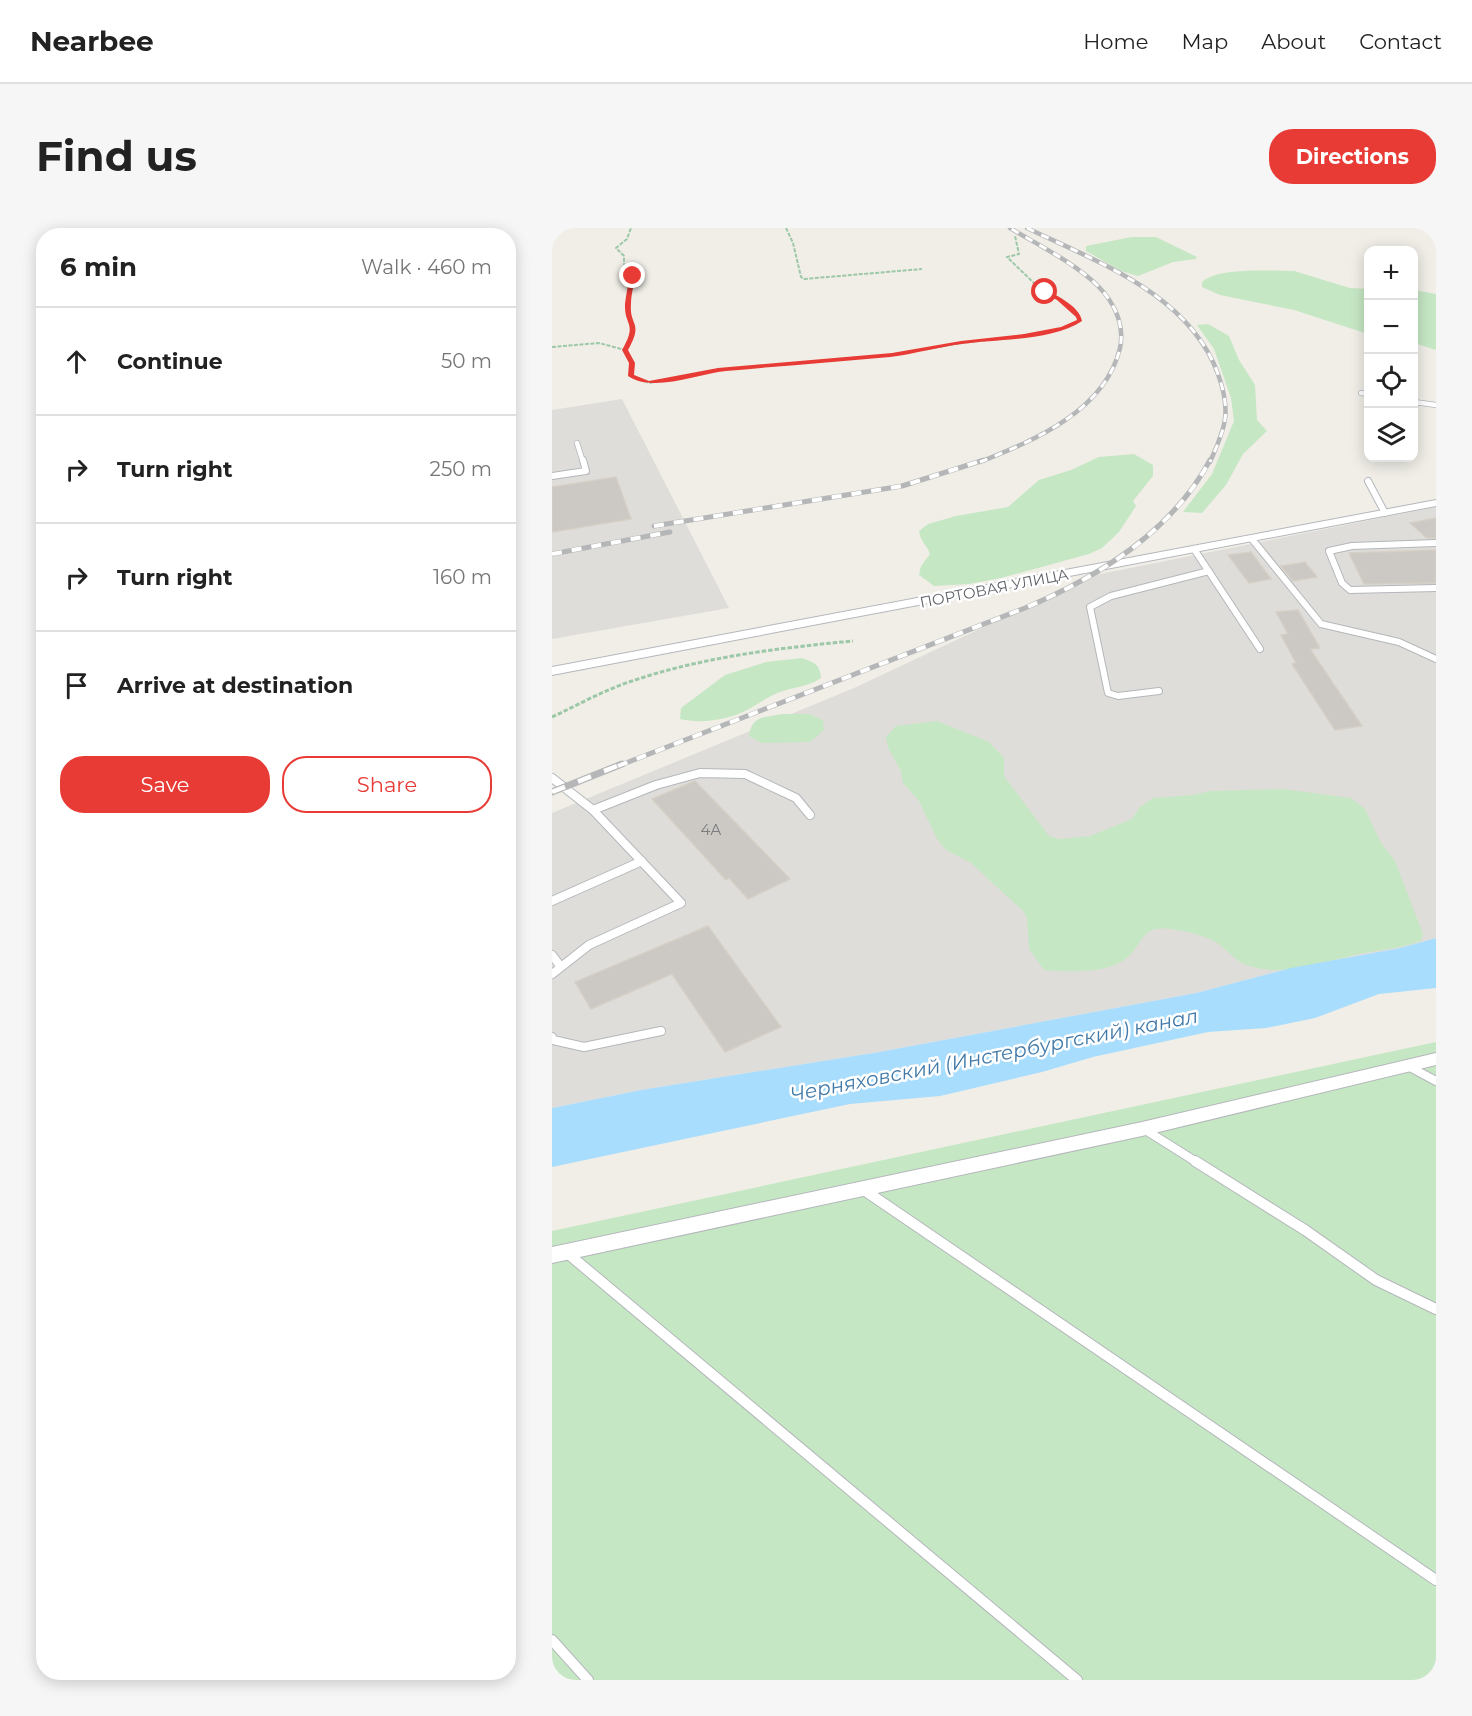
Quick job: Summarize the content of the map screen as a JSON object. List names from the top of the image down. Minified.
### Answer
{"streets":{"street":["ПОРТОВАЯ УЛИЦА"]},"water":["Черняховский (Инстербургский) канал"],"house_numbers":["4А"],"page":{"header":"Nearbee","nav":["Home","Map","About","Contact"],"buttons":["Directions",["Save","Share"]],"title":"Find us","heading":["6 min","Walk · 460 m"],"map_buttons":["+","−"],"list":[["Continue","50 m"],["Turn right","250 m"],["Turn right","160 m"],"Arrive at destination"]}}
